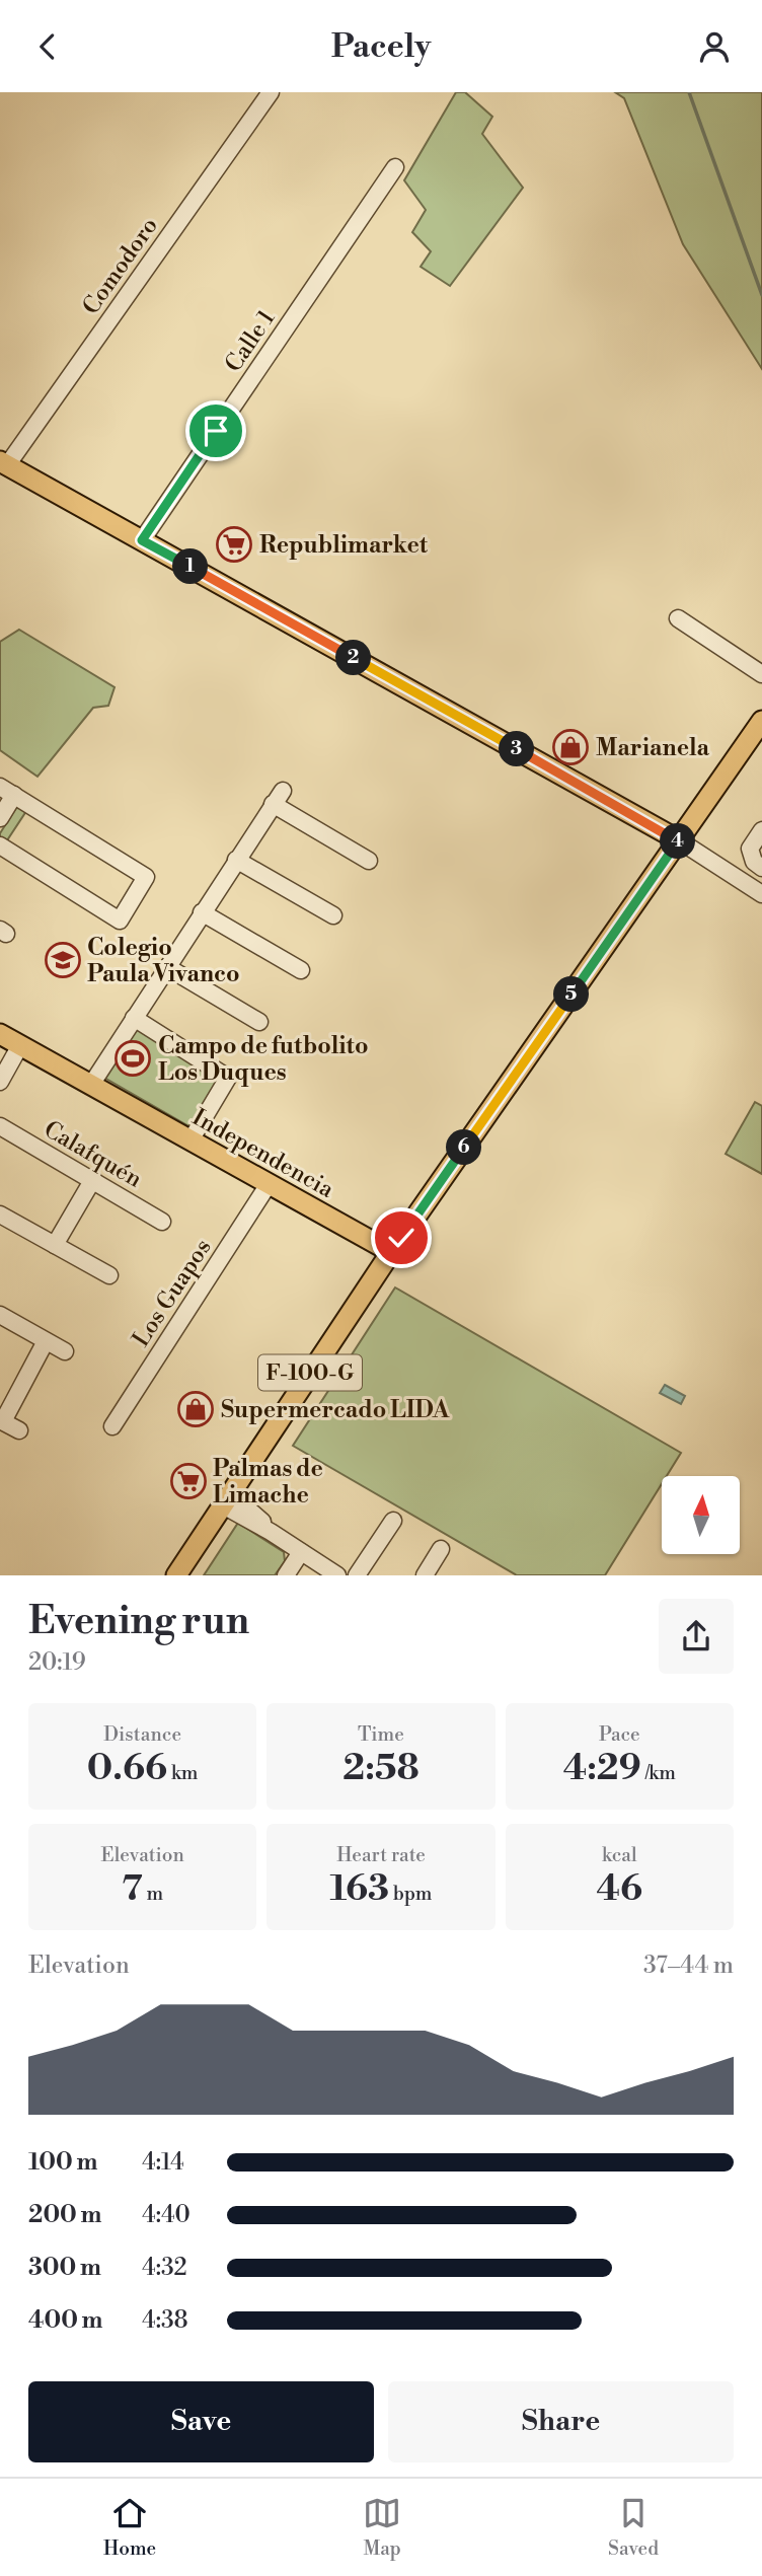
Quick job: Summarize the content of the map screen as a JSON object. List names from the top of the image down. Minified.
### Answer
{"streets":{"main road":["Independencia","F-100-G"],"street":["Comodoro","Calle 1","Calafquén","Los Guapos"]},"crossings":[["Independencia","Los Guapos"],["Independencia","F-100-G"]],"places":{"supermarket":["Republimarket","Palmas de Limache"],"shop":["Marianela","Supermercado LIDA"],"school or university":["Colegio Paula Vivanco"],"sports":["Campo de futbolito Los Duques"]},"north":"top","page":{"header":"Pacely","pins":["1","2","3","4","5","6"],"heading":["Evening run","20:19"],"stats":[["Distance","0.66 km"],["Time","2:58"],["Pace","4:29 /km"],["Elevation","7 m"],["Heart rate","163 bpm"],["kcal","46"]],"chart":["Elevation","37–44 m"],"list":[{"name":"100 m","note":"4:14"},{"name":"200 m","note":"4:40"},{"name":"300 m","note":"4:32"},{"name":"400 m","note":"4:38"}],"buttons":["Save","Share"],"tabs":["Home","Map","Saved"]}}
